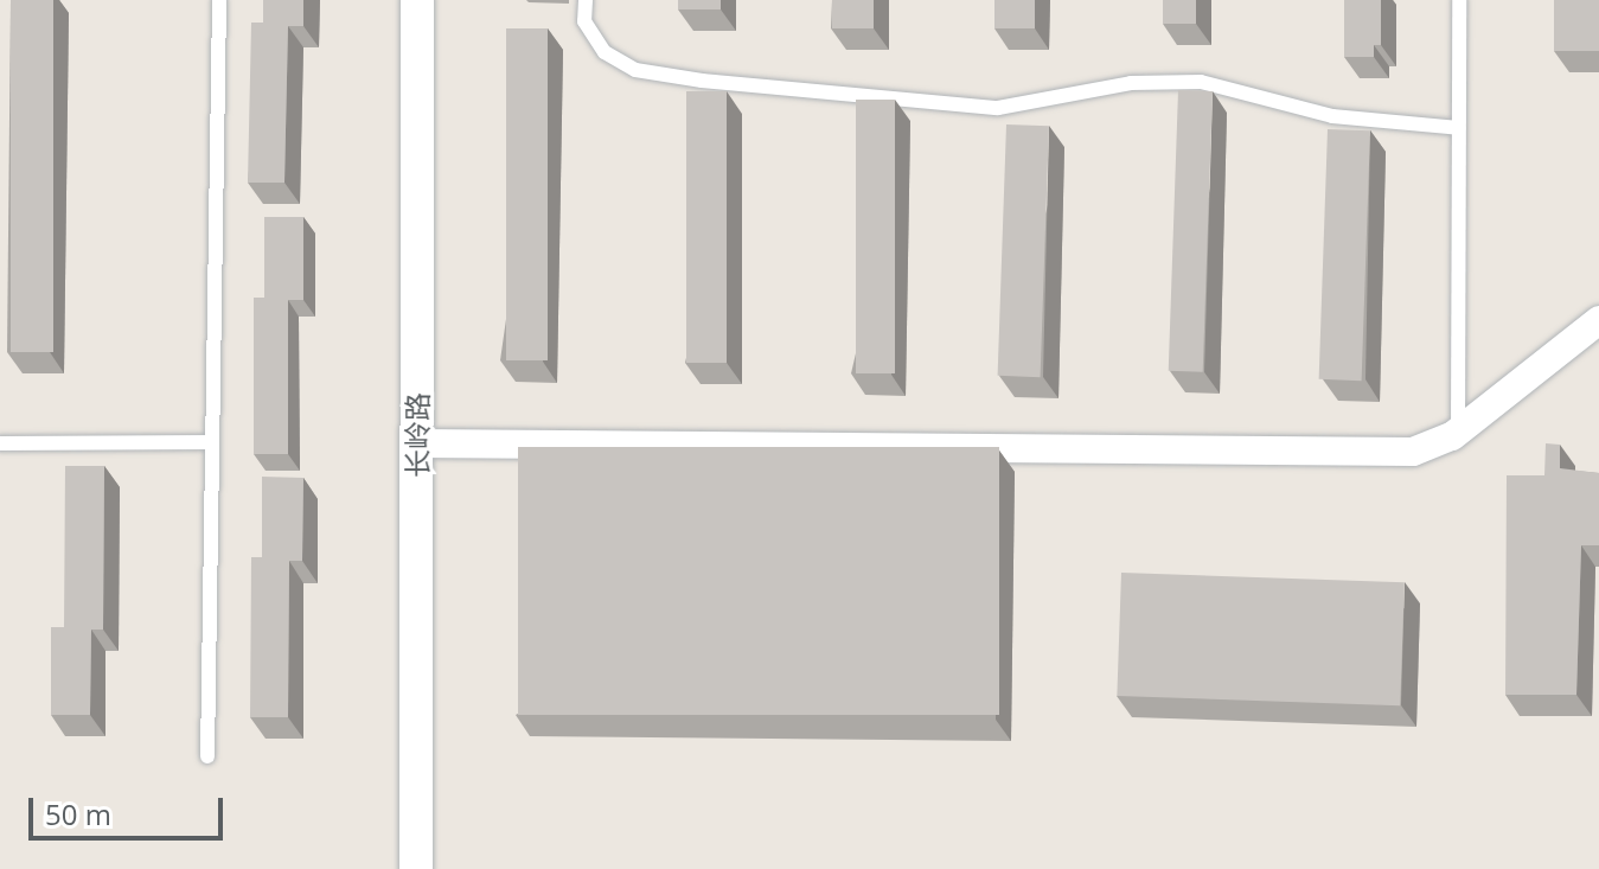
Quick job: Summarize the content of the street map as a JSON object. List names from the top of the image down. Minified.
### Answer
{"streets":{"street":["长岭路"]},"scale_bar":"50 m"}
